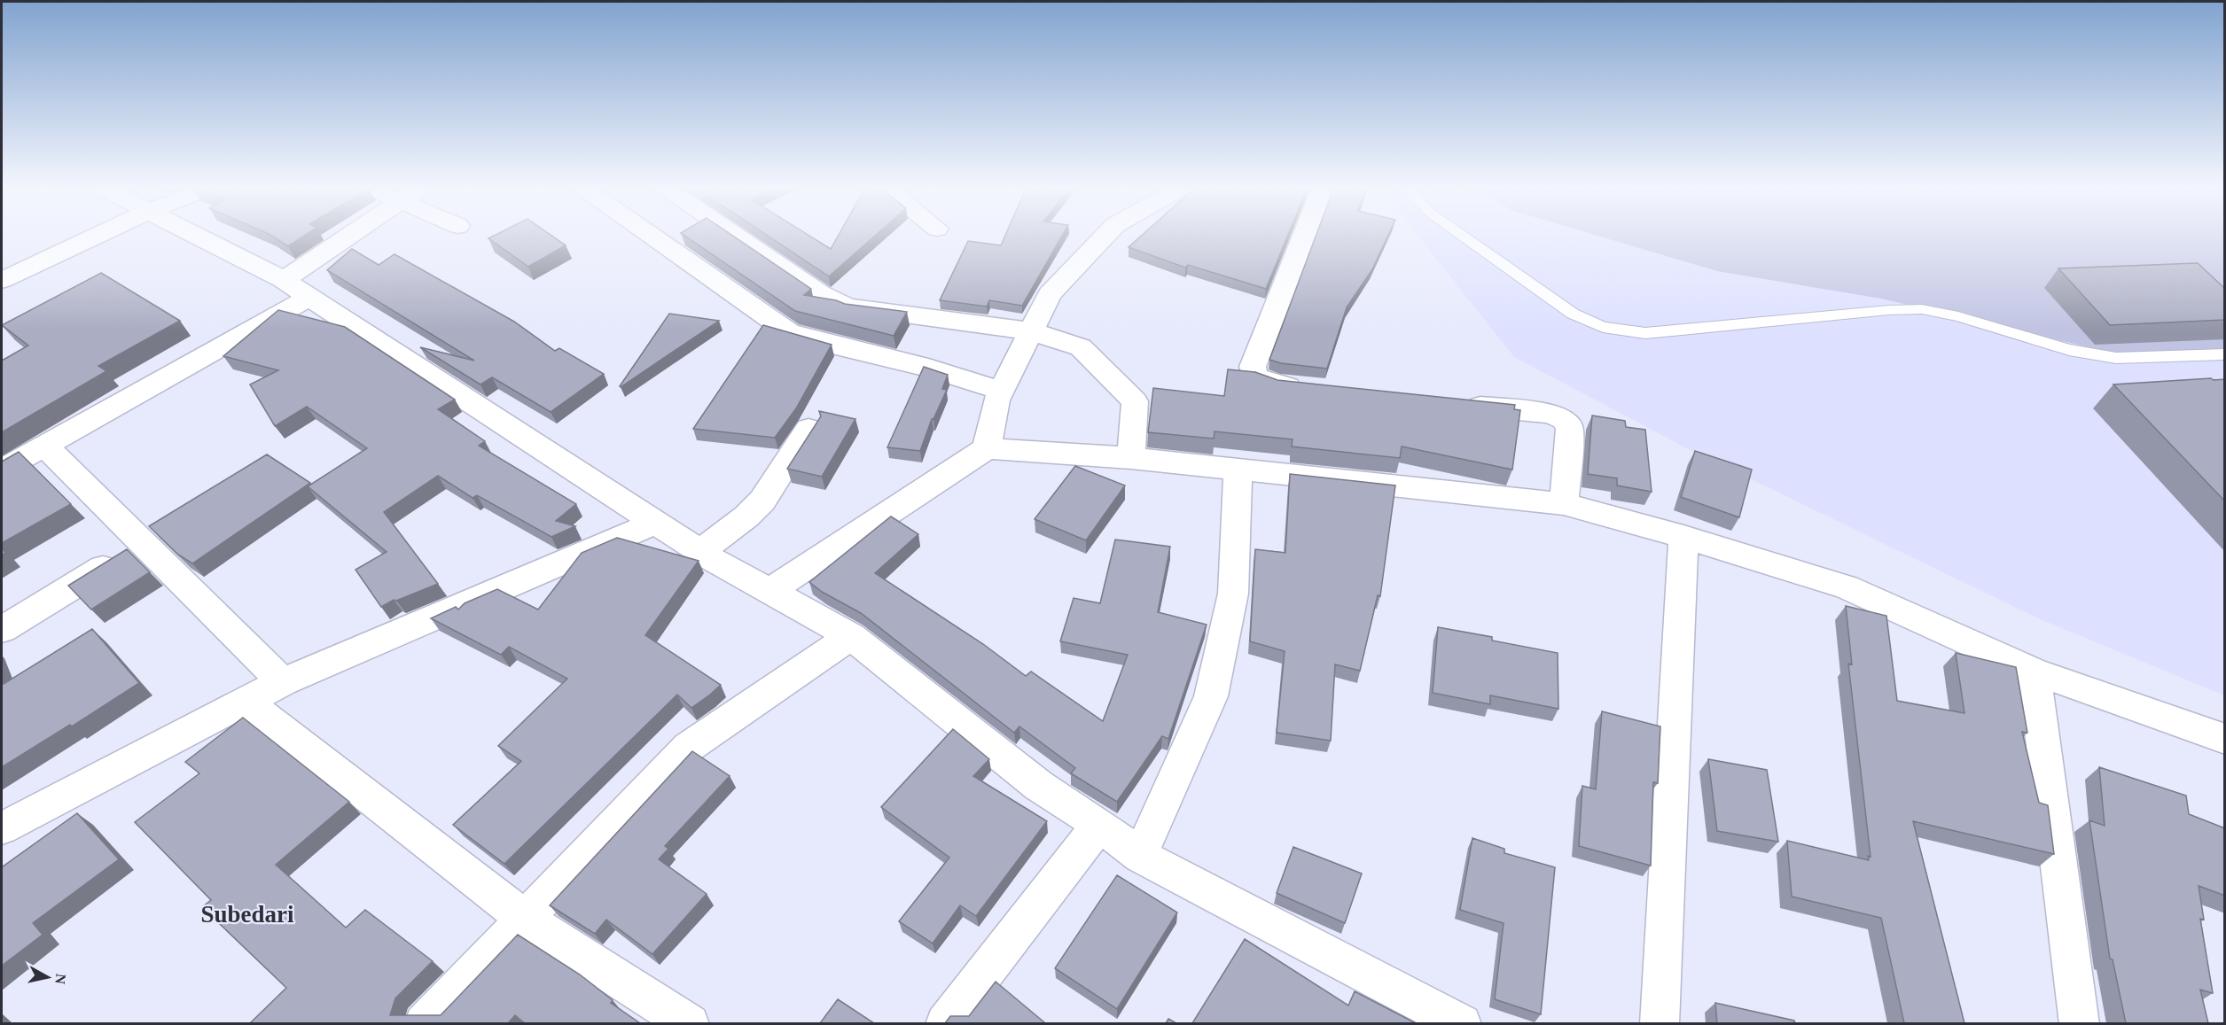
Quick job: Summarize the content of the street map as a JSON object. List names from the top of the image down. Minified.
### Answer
{"districts":["Subedari"],"north":"right"}
